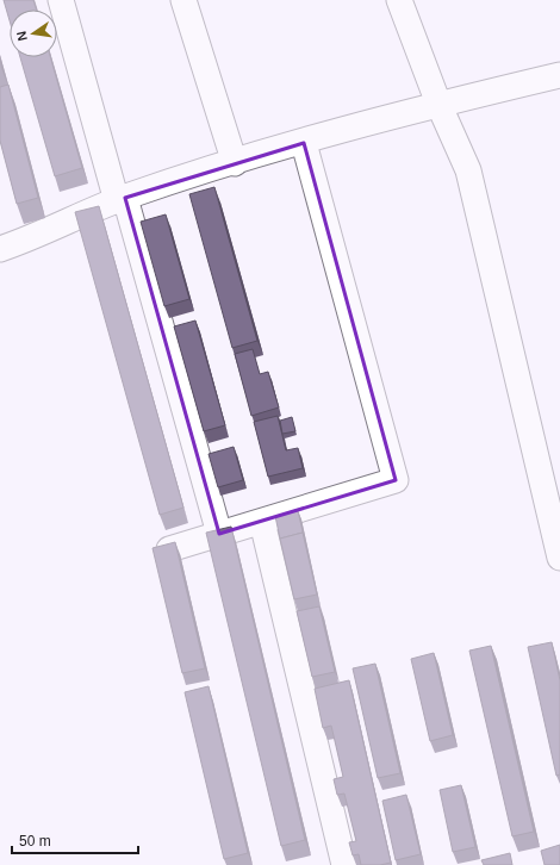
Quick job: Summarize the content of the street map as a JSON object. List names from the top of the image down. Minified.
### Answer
{"scale_bar":"50 m","north":"left"}
